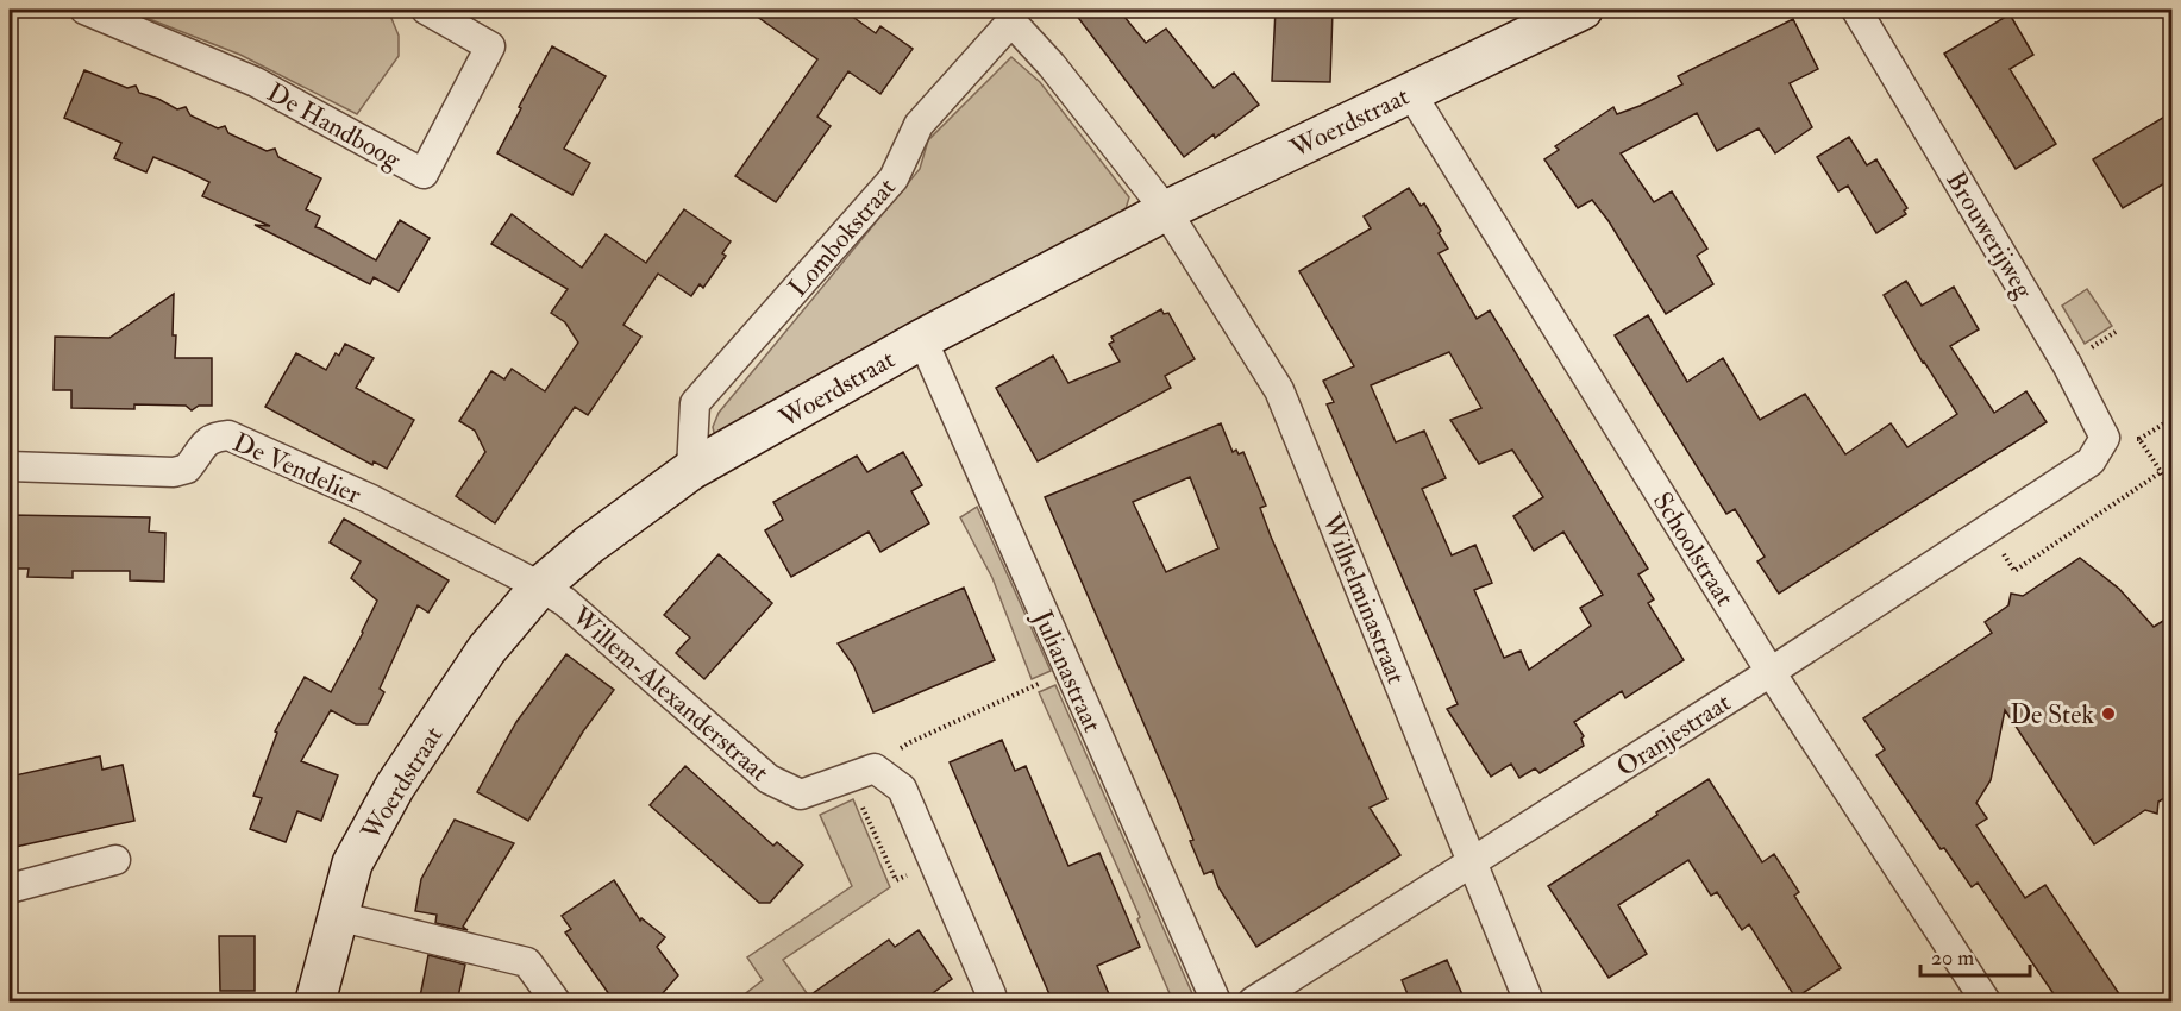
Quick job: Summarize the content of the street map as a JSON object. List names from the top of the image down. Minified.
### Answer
{"streets":{"street":["Woerdstraat","De Handboog","Brouwerijweg","Lombokstraat","De Vendelier","Schoolstraat","Wilhelminastraat","Julianastraat","Willem-Alexanderstraat","Oranjestraat"]},"crossings":[["Woerdstraat","Lombokstraat"],["Woerdstraat","De Vendelier"],["Woerdstraat","Schoolstraat"],["Woerdstraat","Wilhelminastraat"],["Woerdstraat","Julianastraat"],["Woerdstraat","Willem-Alexanderstraat"],["Brouwerijweg","Oranjestraat"],["Lombokstraat","Wilhelminastraat"],["De Vendelier","Willem-Alexanderstraat"],["Schoolstraat","Oranjestraat"],["Wilhelminastraat","Oranjestraat"]],"places":["De Stek"],"scale_bar":"20 m"}
